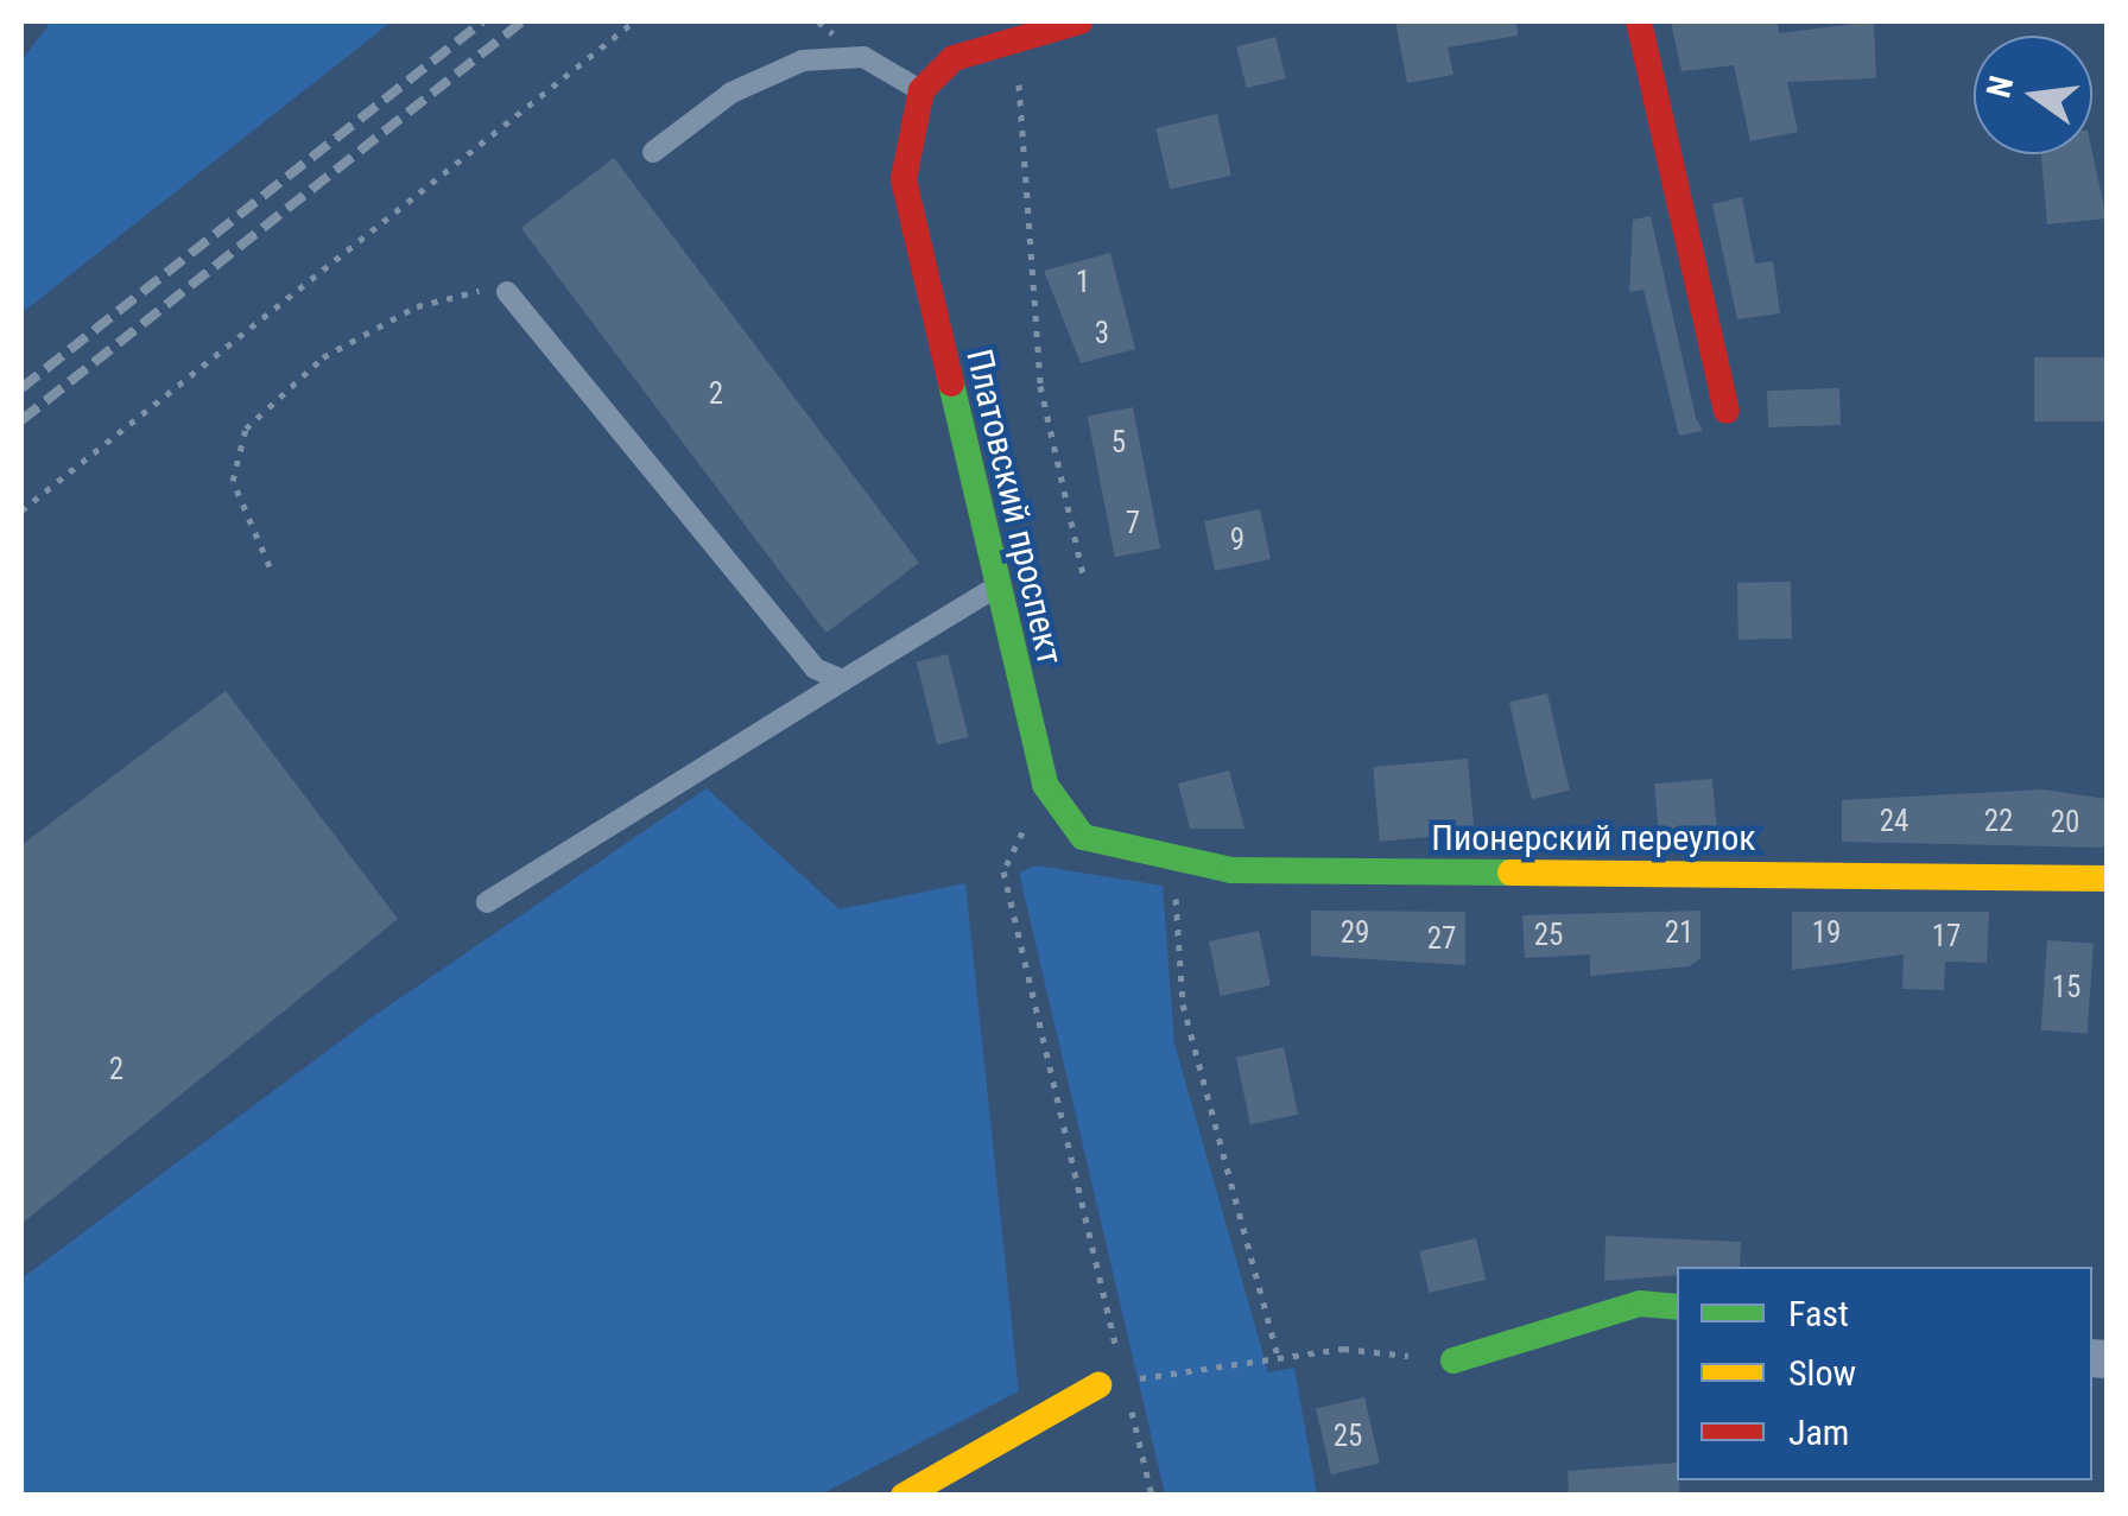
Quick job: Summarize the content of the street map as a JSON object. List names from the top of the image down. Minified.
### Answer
{"streets":{"street":["Платовский проспект","Пионерский переулок"]},"crossings":[["Платовский проспект","Пионерский переулок"]],"house_numbers":["1","3","2","5","7","9","24","22","20","29","21","19","25","17","27","15","2","25"],"legend":["Fast","Slow","Jam"],"north":"left"}
